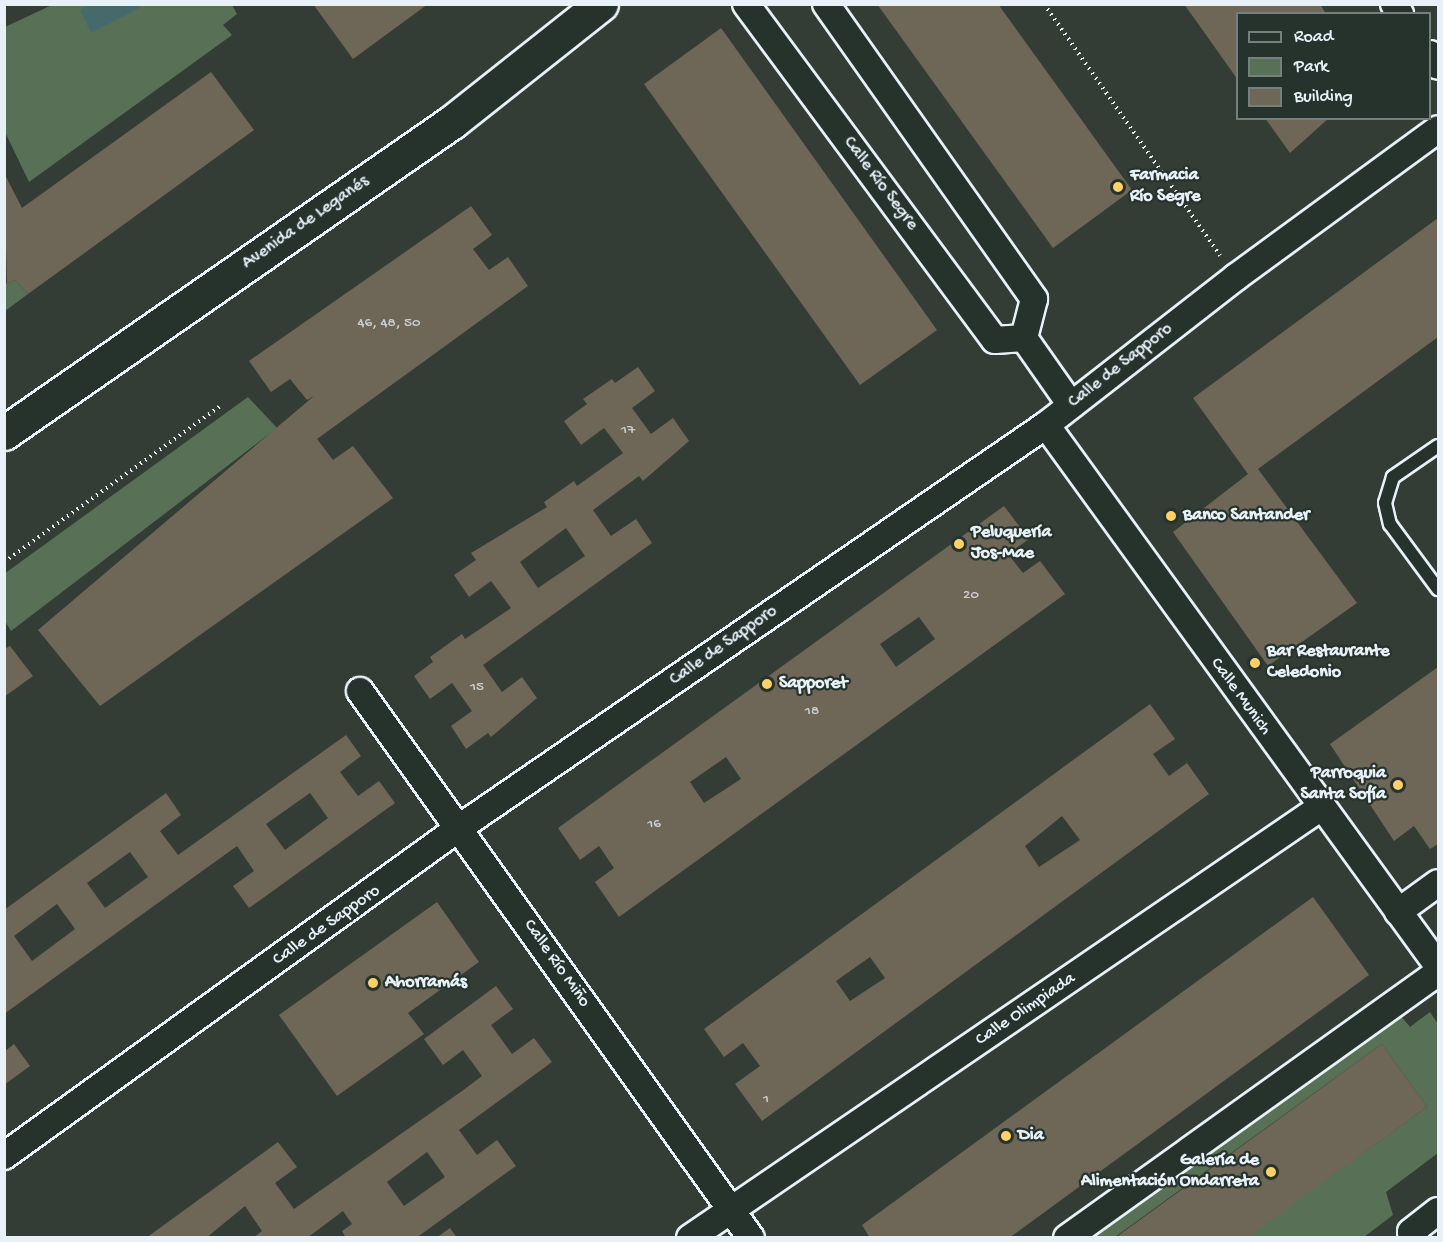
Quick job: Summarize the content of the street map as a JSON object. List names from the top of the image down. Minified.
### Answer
{"streets":{"street":["Calle Río Segre","Avenida de Leganés","Calle de Sapporo","Calle Munich","Calle Río Miño","Calle Olimpiada"]},"crossings":[["Calle de Sapporo","Calle Munich"],["Calle de Sapporo","Calle Río Miño"],["Calle Munich","Calle Olimpiada"],["Calle Río Miño","Calle Olimpiada"]],"places":["Farmacia Río Segre","Banco Santander","Peluquería Jos-Mae","Bar Restaurante Celedonio","Sapporet","Parroquia Santa Sofía","Ahorramás","Dia","Galería de Alimentación Ondarreta"],"house_numbers":["46, 48, 50","17","20","15","18","16","1"],"legend":["Road","Park","Building"]}
